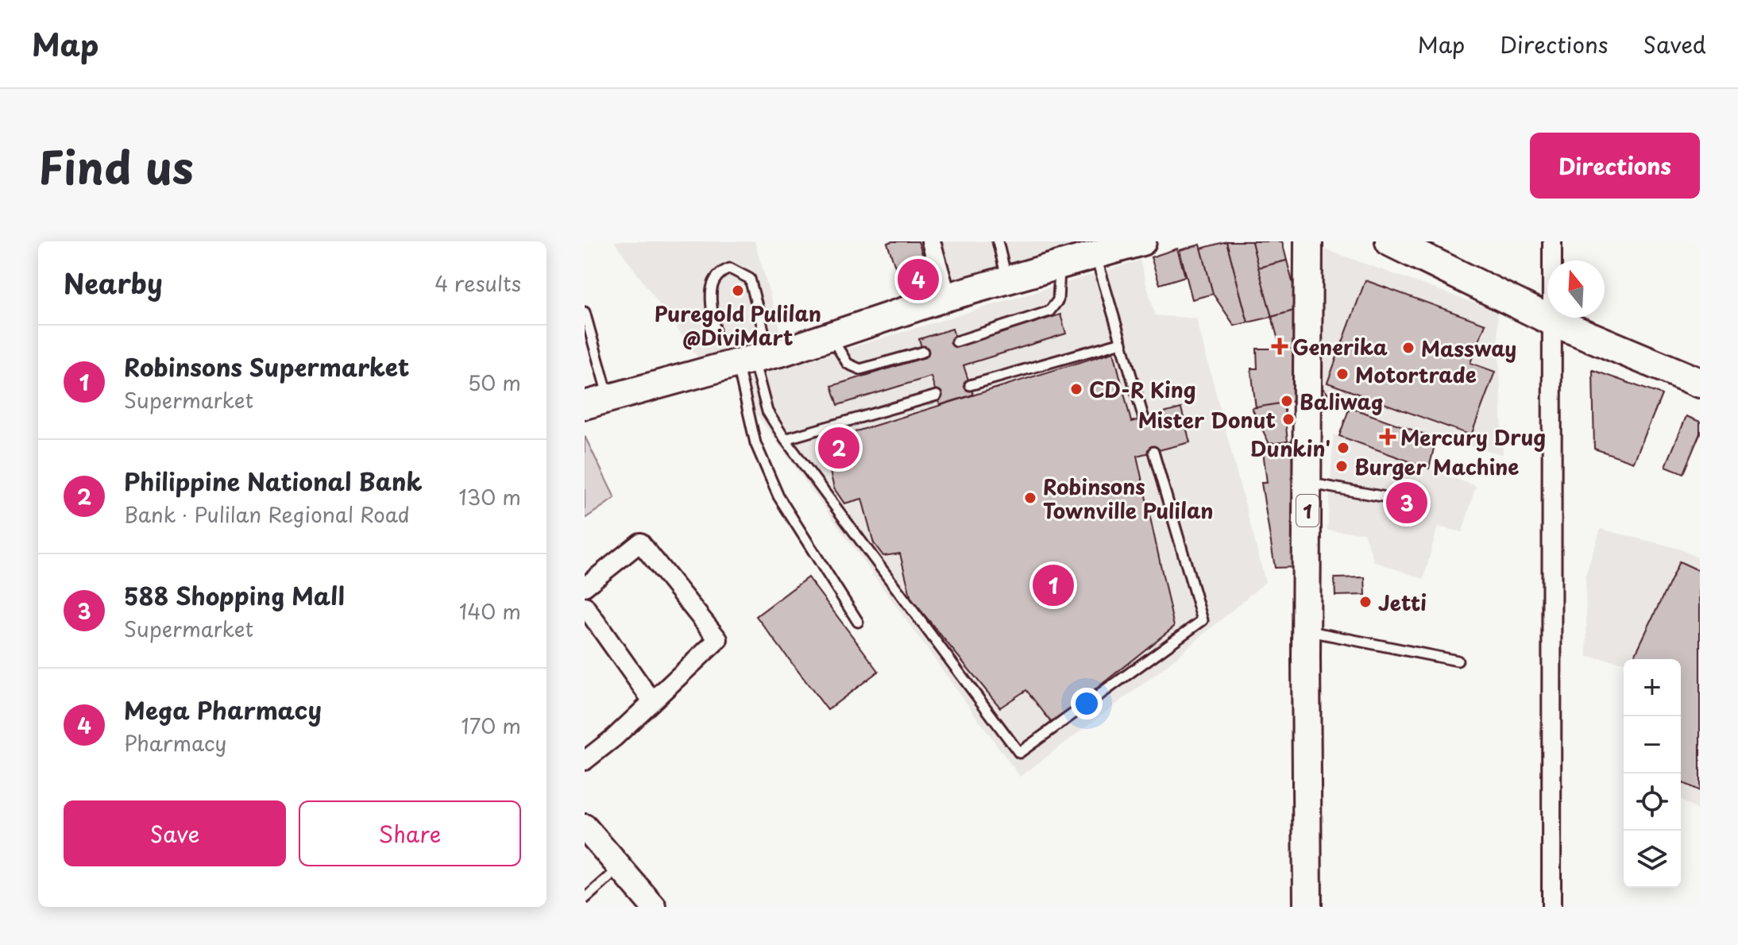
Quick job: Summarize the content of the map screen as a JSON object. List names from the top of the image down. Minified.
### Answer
{"streets":{"main road":["1"]},"places":{"other":["Puregold Pulilan @DiviMart","Massway","Motortrade","CD-R King","Baliwag","Mister Donut","Dunkin'","Burger Machine","Robinsons Townville Pulilan","Jetti"],"health":["Generika","Mercury Drug"]},"north":"top","page":{"header":"Map","nav":["Map","Directions","Saved"],"title":"Find us","buttons":["Directions",["Save","Share"]],"heading":["Nearby","4 results"],"pins":["4","2","3","1"],"list":[{"mark":"1","name":"Robinsons Supermarket","note":"Supermarket","value":"50 m"},{"mark":"2","name":"Philippine National Bank","note":"Bank · Pulilan Regional Road","value":"130 m"},{"mark":"3","name":"588 Shopping Mall","note":"Supermarket","value":"140 m"},{"mark":"4","name":"Mega Pharmacy","note":"Pharmacy","value":"170 m"}],"map_buttons":["+","−"]}}
